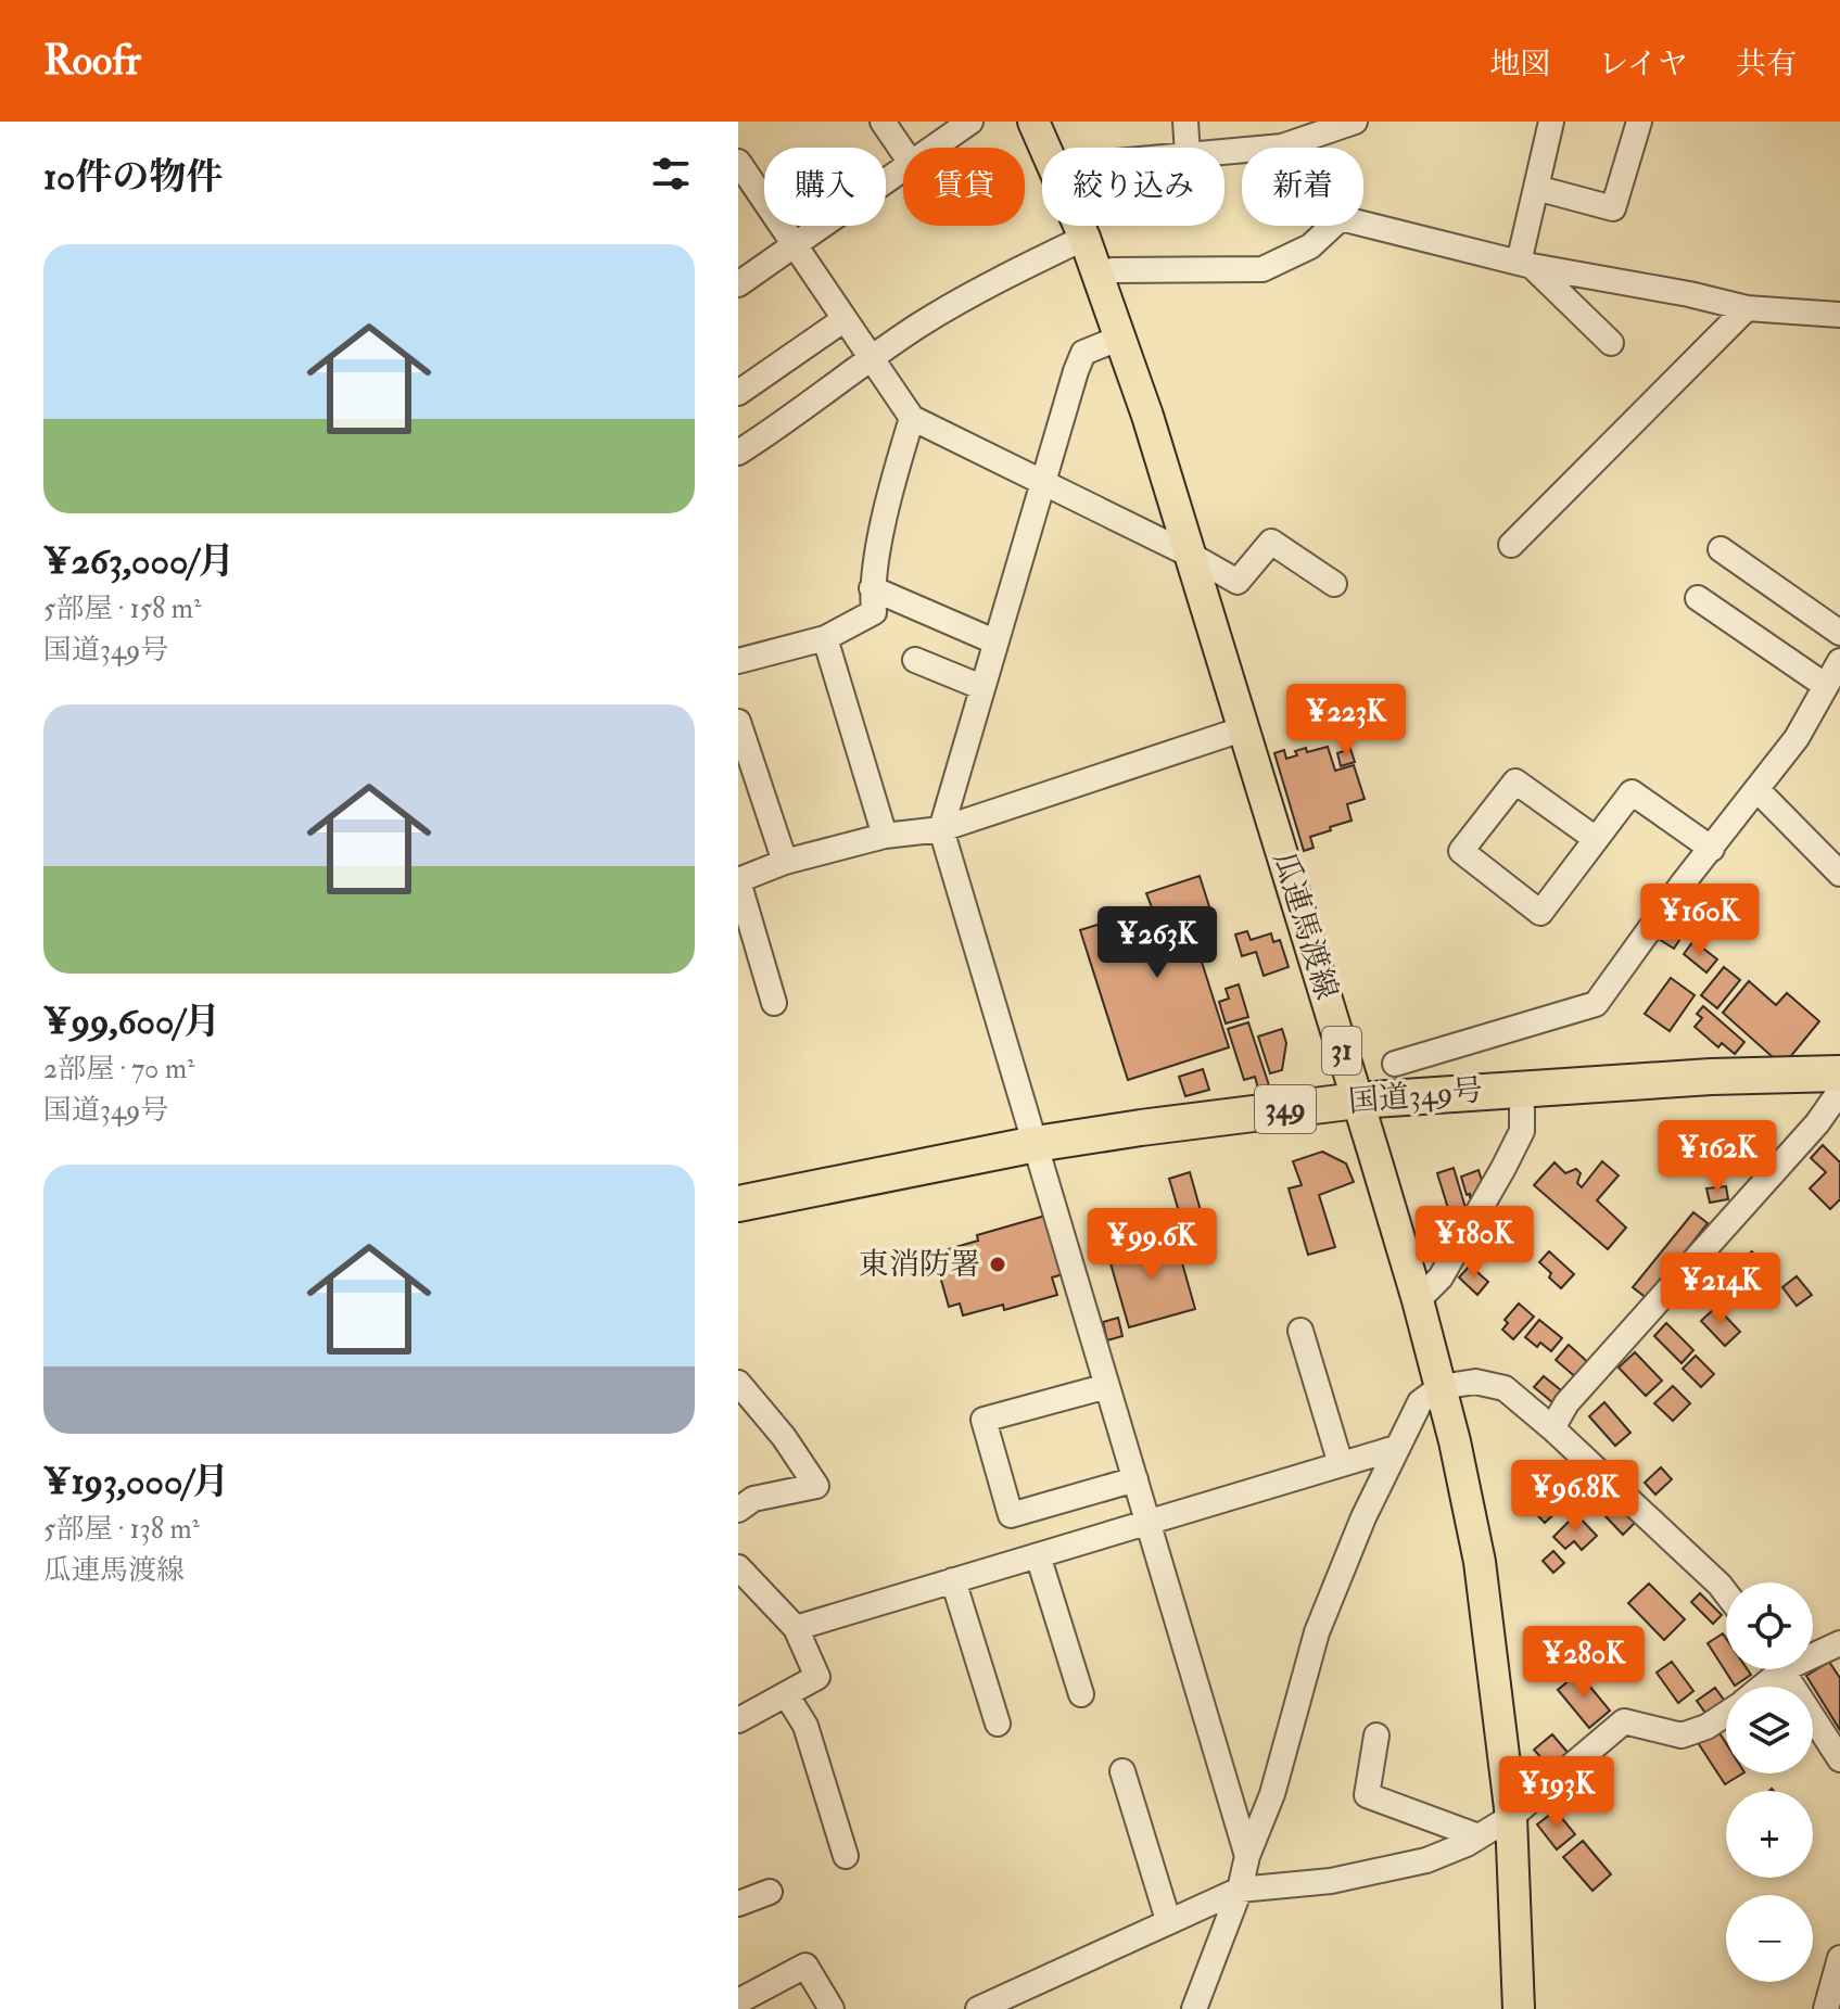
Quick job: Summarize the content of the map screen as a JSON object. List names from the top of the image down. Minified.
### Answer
{"streets":{"highway":["国道349号","349"],"main road":["瓜連馬渡線","31"]},"crossings":[["瓜連馬渡線","国道349号"]],"places":["東消防署"],"page":{"header":"Roofr","nav":["地図","レイヤ","共有"],"heading":"10件の物件","chip":["購入","賃貸","絞り込み","新着"],"list":[{"name":"¥263,000/月","note":"5部屋 · 158 m² · 国道349号"},{"name":"¥99,600/月","note":"2部屋 · 70 m² · 国道349号"},{"name":"¥193,000/月","note":"5部屋 · 138 m² · 瓜連馬渡線"}],"price":["¥223K","¥160K","¥263K","¥162K","¥180K","¥99.6K","¥214K","¥96.8K","¥280K","¥193K"],"map_buttons":["+","−"]}}
